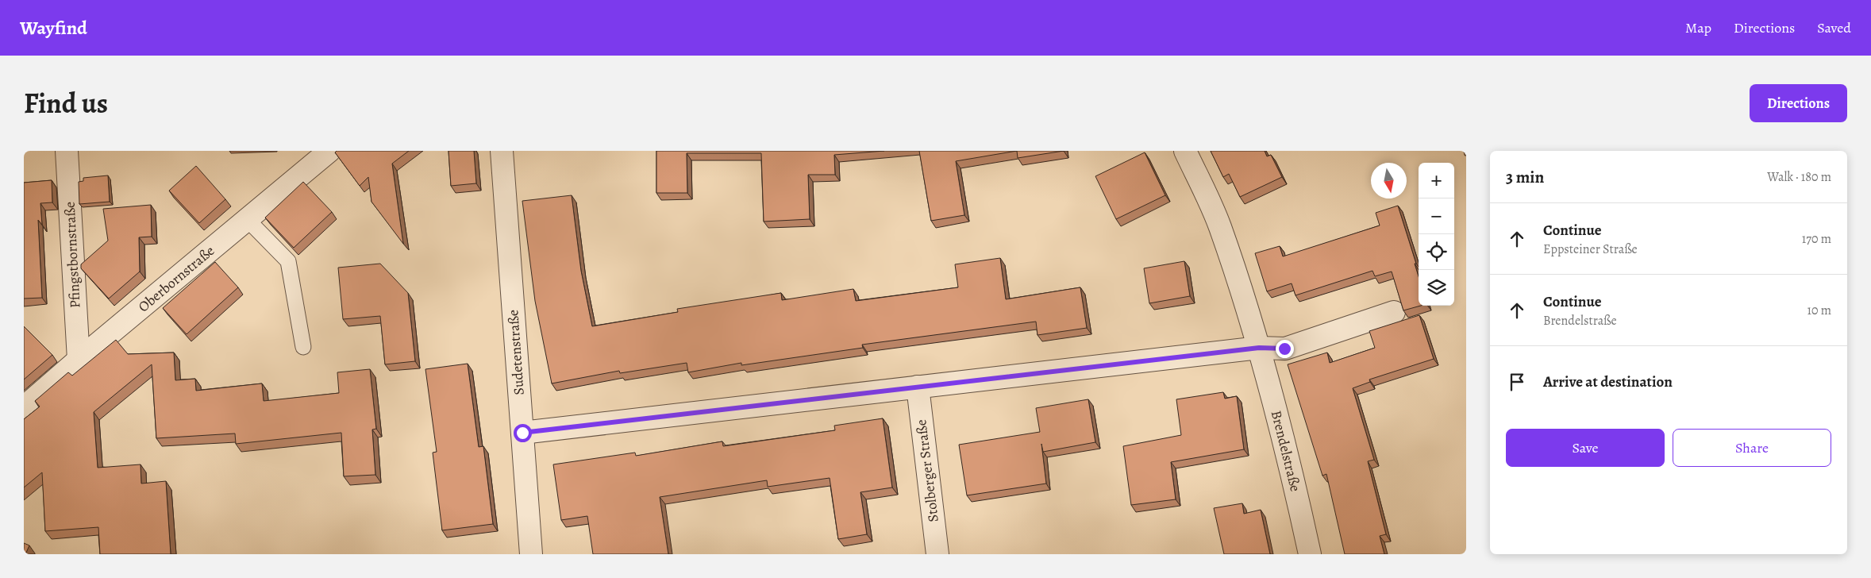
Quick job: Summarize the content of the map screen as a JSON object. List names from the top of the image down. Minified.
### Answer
{"streets":{"street":["Pfingstbornstraße","Oberbornstraße","Sudetenstraße","Brendelstraße","Stolberger Straße"]},"crossings":[["Pfingstbornstraße","Oberbornstraße"]],"north":"bottom","page":{"header":"Wayfind","nav":["Map","Directions","Saved"],"title":"Find us","buttons":["Directions",["Save","Share"]],"heading":["3 min","Walk · 180 m"],"map_buttons":["+","−"],"list":[["Continue","Eppsteiner Straße","170 m"],["Continue","Brendelstraße","10 m"],"Arrive at destination"]}}
